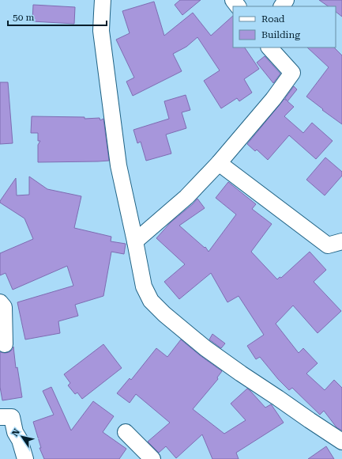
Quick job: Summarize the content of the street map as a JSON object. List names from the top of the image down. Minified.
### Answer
{"legend":["Road","Building"],"scale_bar":"50 m","north":"top left"}
